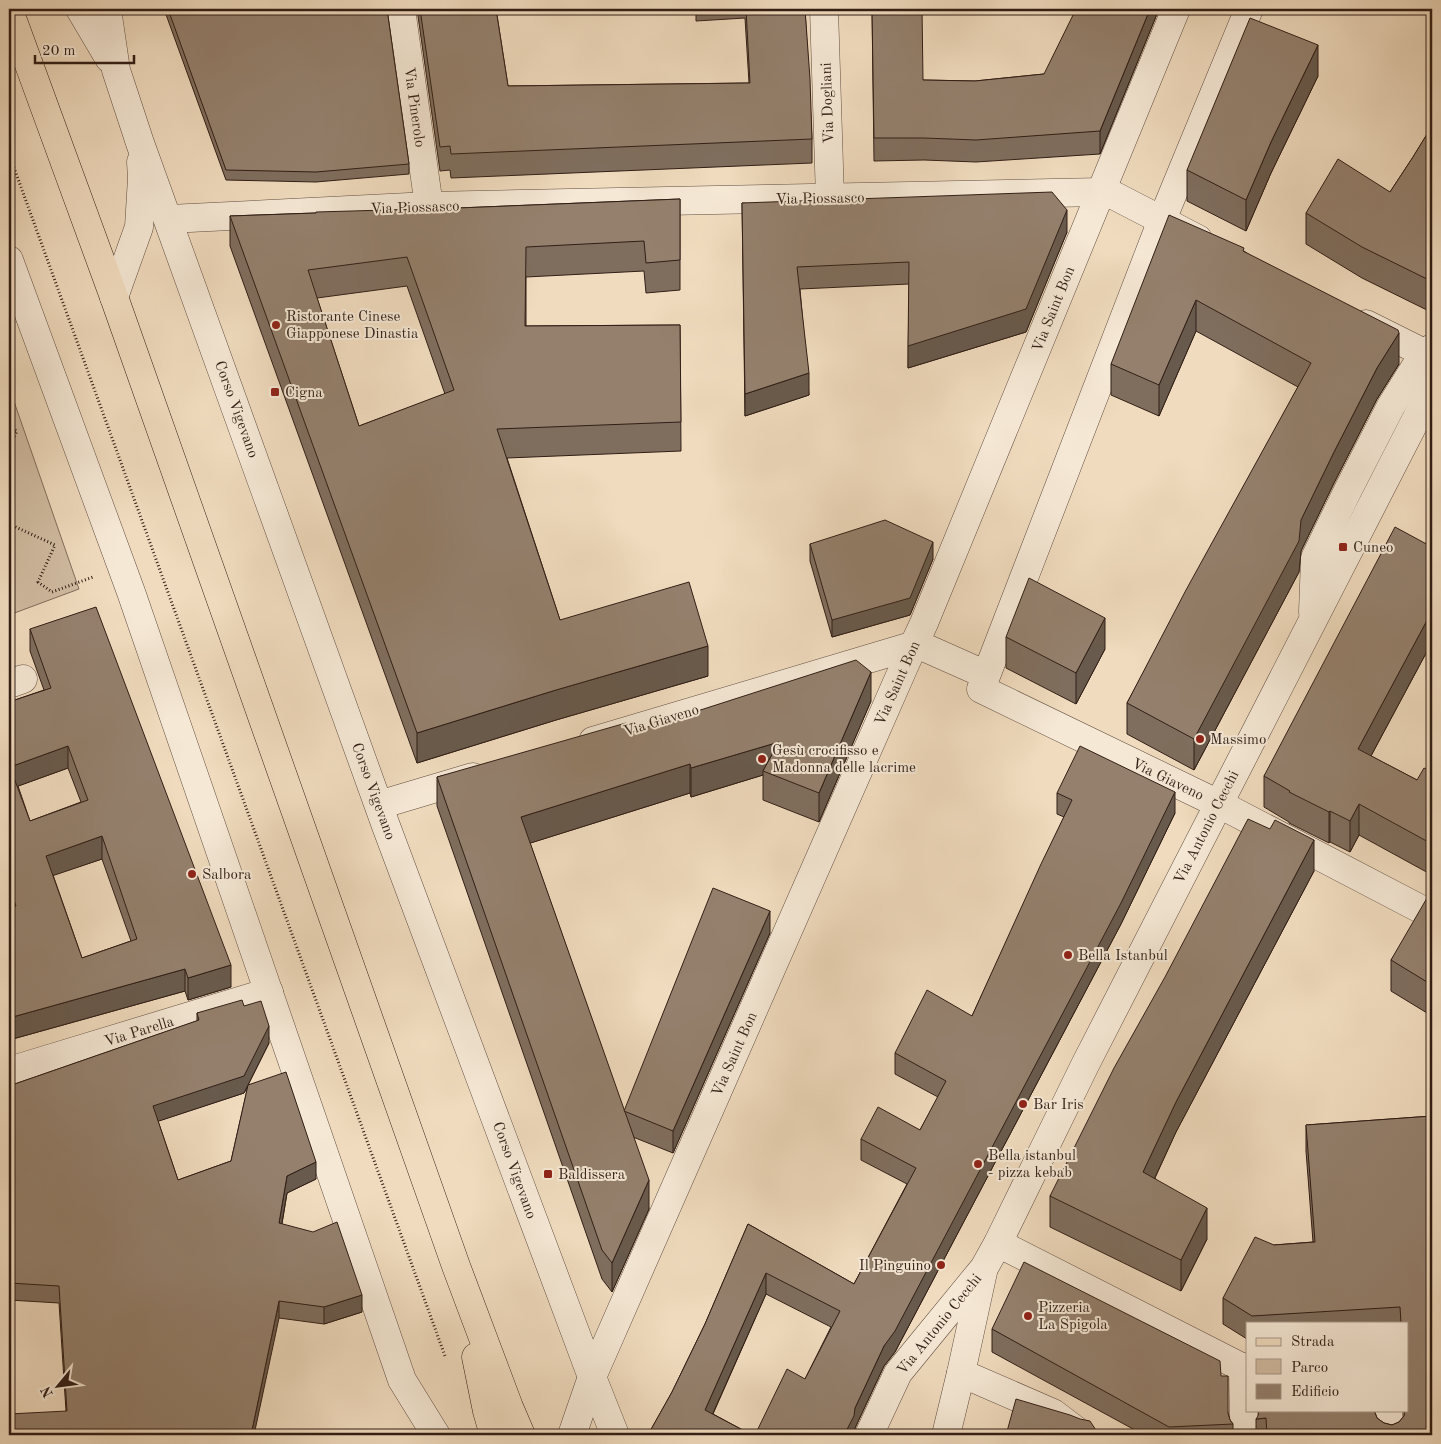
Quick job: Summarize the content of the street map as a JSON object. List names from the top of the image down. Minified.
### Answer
{"streets":{"street":["Via Dogliani","Via Pinerolo","Via Piossasco","Via Saint Bon","Corso Vigevano","Via Giaveno","Via Antonio Cecchi","Via Parella"]},"crossings":[["Via Dogliani","Via Piossasco"],["Via Pinerolo","Via Piossasco"],["Via Piossasco","Via Saint Bon"],["Via Piossasco","Corso Vigevano"],["Via Saint Bon","Corso Vigevano"],["Via Saint Bon","Via Giaveno"],["Via Giaveno","Via Antonio Cecchi"]],"places":{"other":["Ristorante Cinese Giapponese Dinastia","Massimo","Gesù crocifisso e Madonna delle lacrime","Salbora","Bella Istanbul","Bar Iris","Bella istanbul - pizza kebab","Il Pinguino","Pizzeria La Spigola"],"transit":["Cigna","Cuneo","Baldissera"]},"legend":["Strada","Parco","Edificio"],"scale_bar":"20 m","north":"bottom left"}
